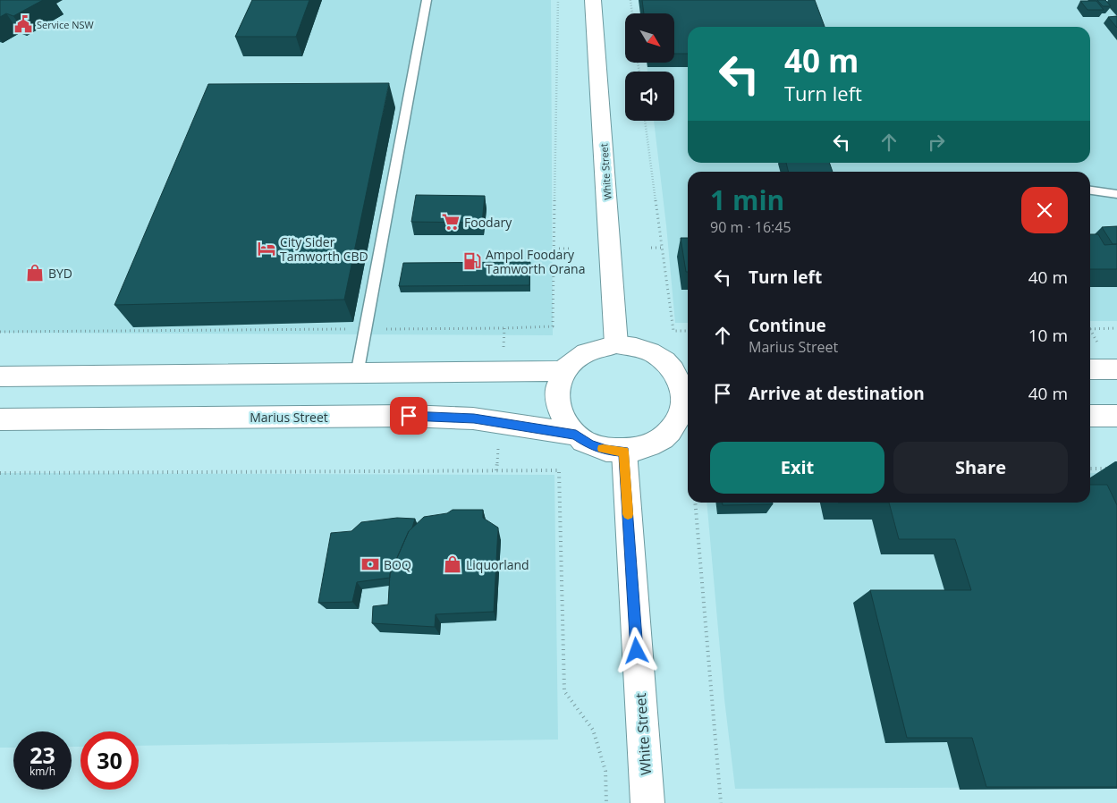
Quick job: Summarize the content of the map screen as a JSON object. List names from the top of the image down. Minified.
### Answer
{"streets":{"main road":["White Street","Marius Street"]},"crossings":[["White Street","Marius Street"]],"places":{"public building":["Service NSW"],"supermarket":["Foodary"],"hotel":["City Sider Tamworth CBD"],"fuel station":["Ampol Foodary Tamworth Orana"],"shop":["BYD","Liquorland"],"bank":["BOQ"]},"north":"bottom right","page":{"turn":["40 m","Turn left"],"heading":["1 min","90 m · 16:45"],"list":[{"name":"Turn left","value":"40 m"},{"name":"Continue","note":"Marius Street","value":"10 m"},{"name":"Arrive at destination","value":"40 m"}],"buttons":["Exit","Share"],"speed":"23 km/h","limit":"30"}}
